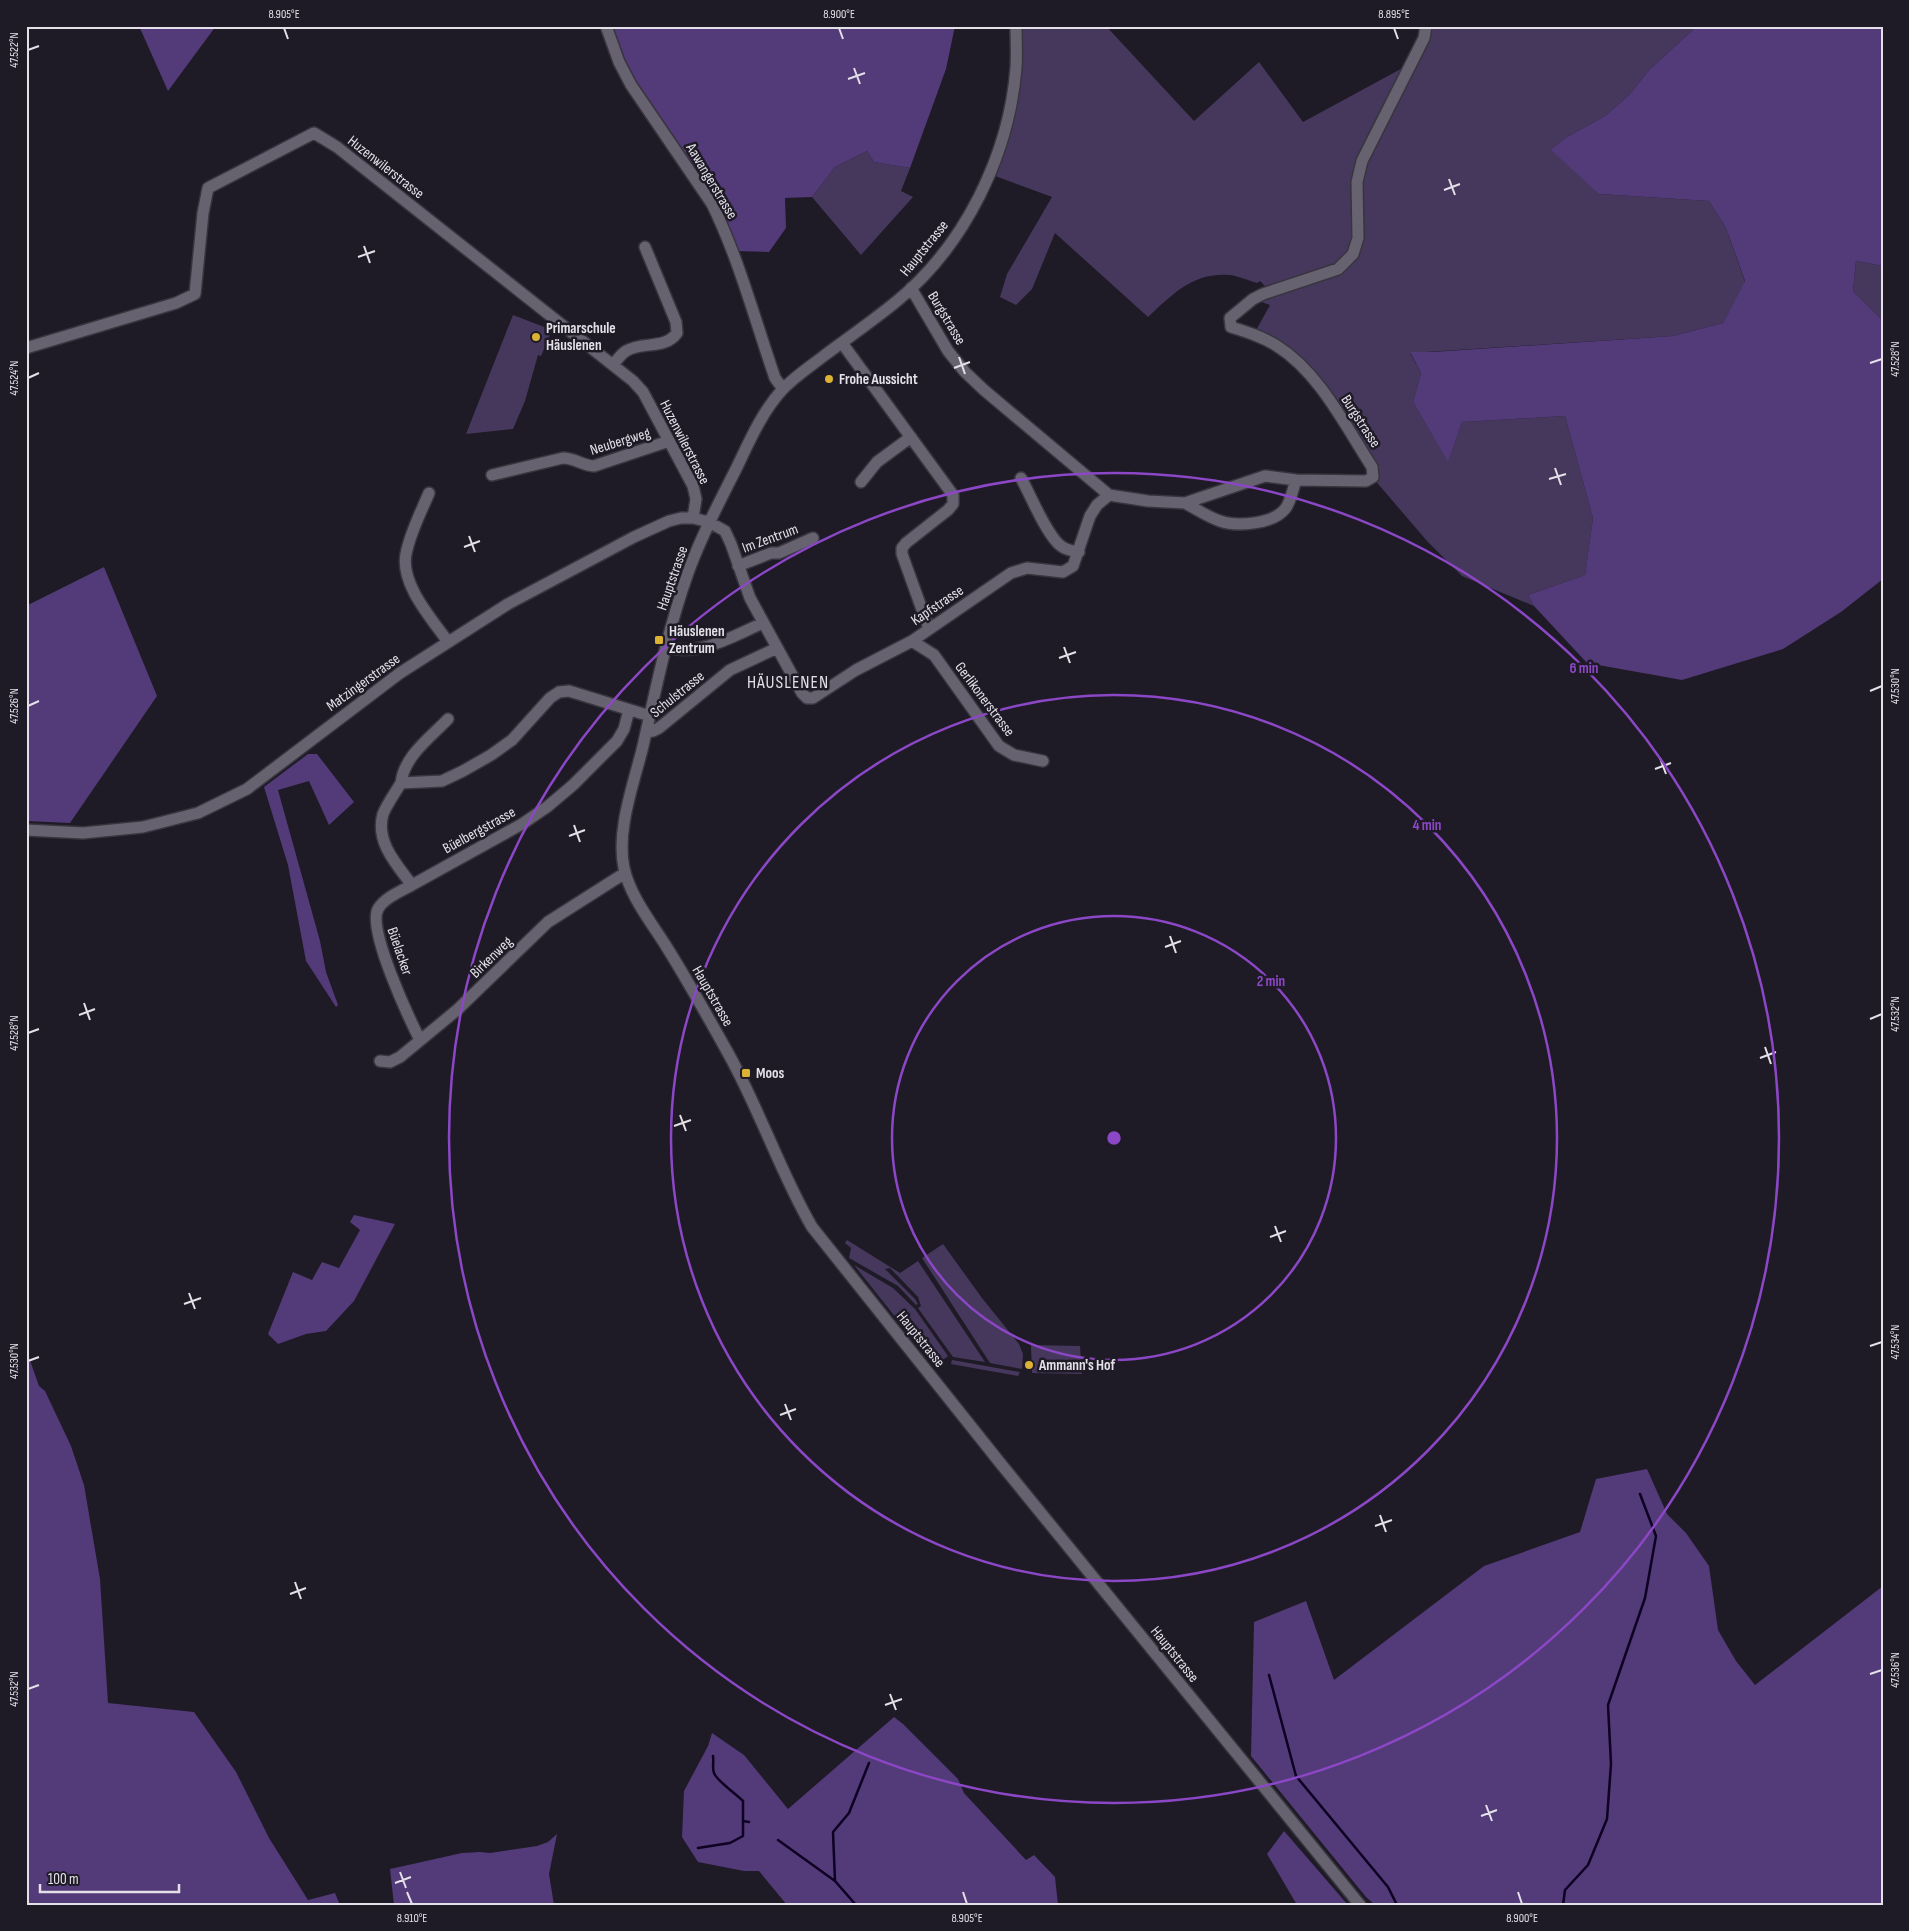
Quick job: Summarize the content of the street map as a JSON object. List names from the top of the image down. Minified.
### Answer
{"streets":{"street":["Huzenwilerstrasse","Aawangerstrasse","Hauptstrasse","Burgstrasse","Neubergweg","Im Zentrum","Kapfstrasse","Matzingerstrasse","Schulstrasse","Gerlikonerstrasse","Büelbergstrasse","Büelacker","Birkenweg"]},"crossings":[["Huzenwilerstrasse","Neubergweg"],["Huzenwilerstrasse","Matzingerstrasse"],["Aawangerstrasse","Hauptstrasse"],["Hauptstrasse","Burgstrasse"],["Hauptstrasse","Matzingerstrasse"],["Hauptstrasse","Schulstrasse"],["Hauptstrasse","Birkenweg"],["Burgstrasse","Kapfstrasse"],["Kapfstrasse","Schulstrasse"],["Kapfstrasse","Gerlikonerstrasse"],["Büelbergstrasse","Büelacker"],["Büelacker","Birkenweg"]],"districts":["HÄUSLENEN"],"places":{"other":["Primarschule Häuslenen","Frohe Aussicht","Ammann's Hof"],"transit":["Häuslenen Zentrum","Moos"]},"scale_bar":"100 m","coordinates":["8.905°E","8.900°E","8.895°E","47.522°N","47.528°N","47.524°N","47.530°N","47.526°N","47.532°N","47.534°N","47.536°N","8.910°E"],"rings":["6 min","4 min","2 min"]}
